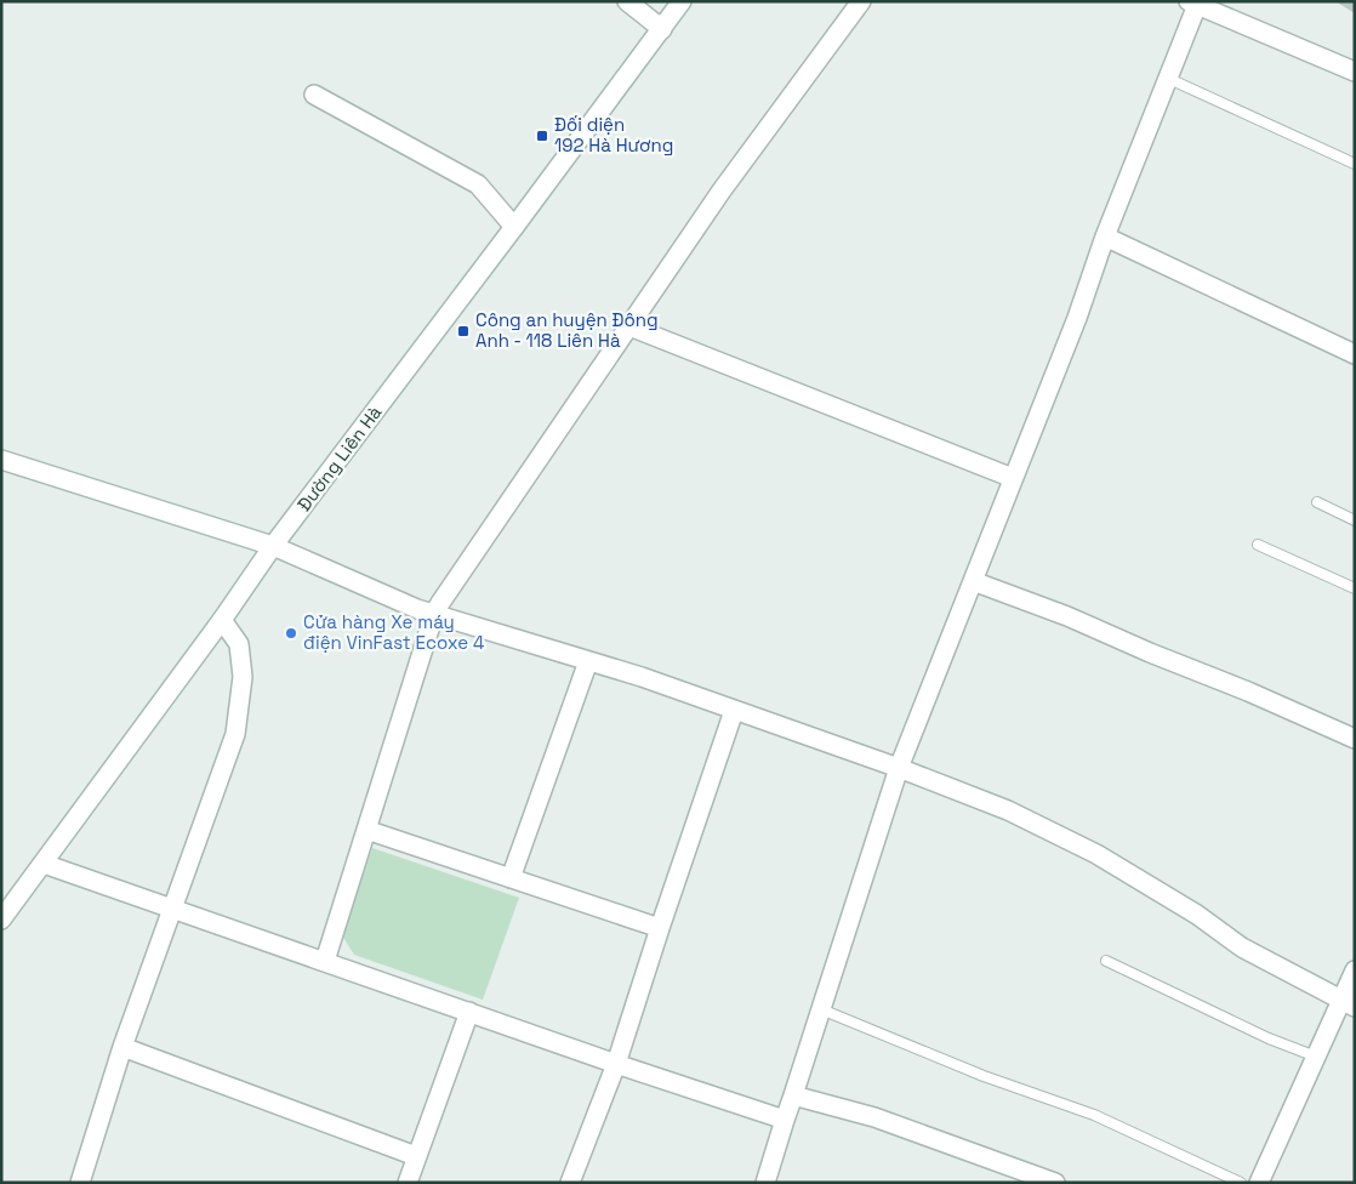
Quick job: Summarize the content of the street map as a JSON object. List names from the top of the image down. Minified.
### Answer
{"streets":{"street":["Đường Liên Hà"]},"places":{"transit":["Đối diện 192 Hà Hương","Công an huyện Đông Anh - 118 Liên Hà"],"other":["Cửa hàng Xe máy điện VinFast Ecoxe 4"]}}
